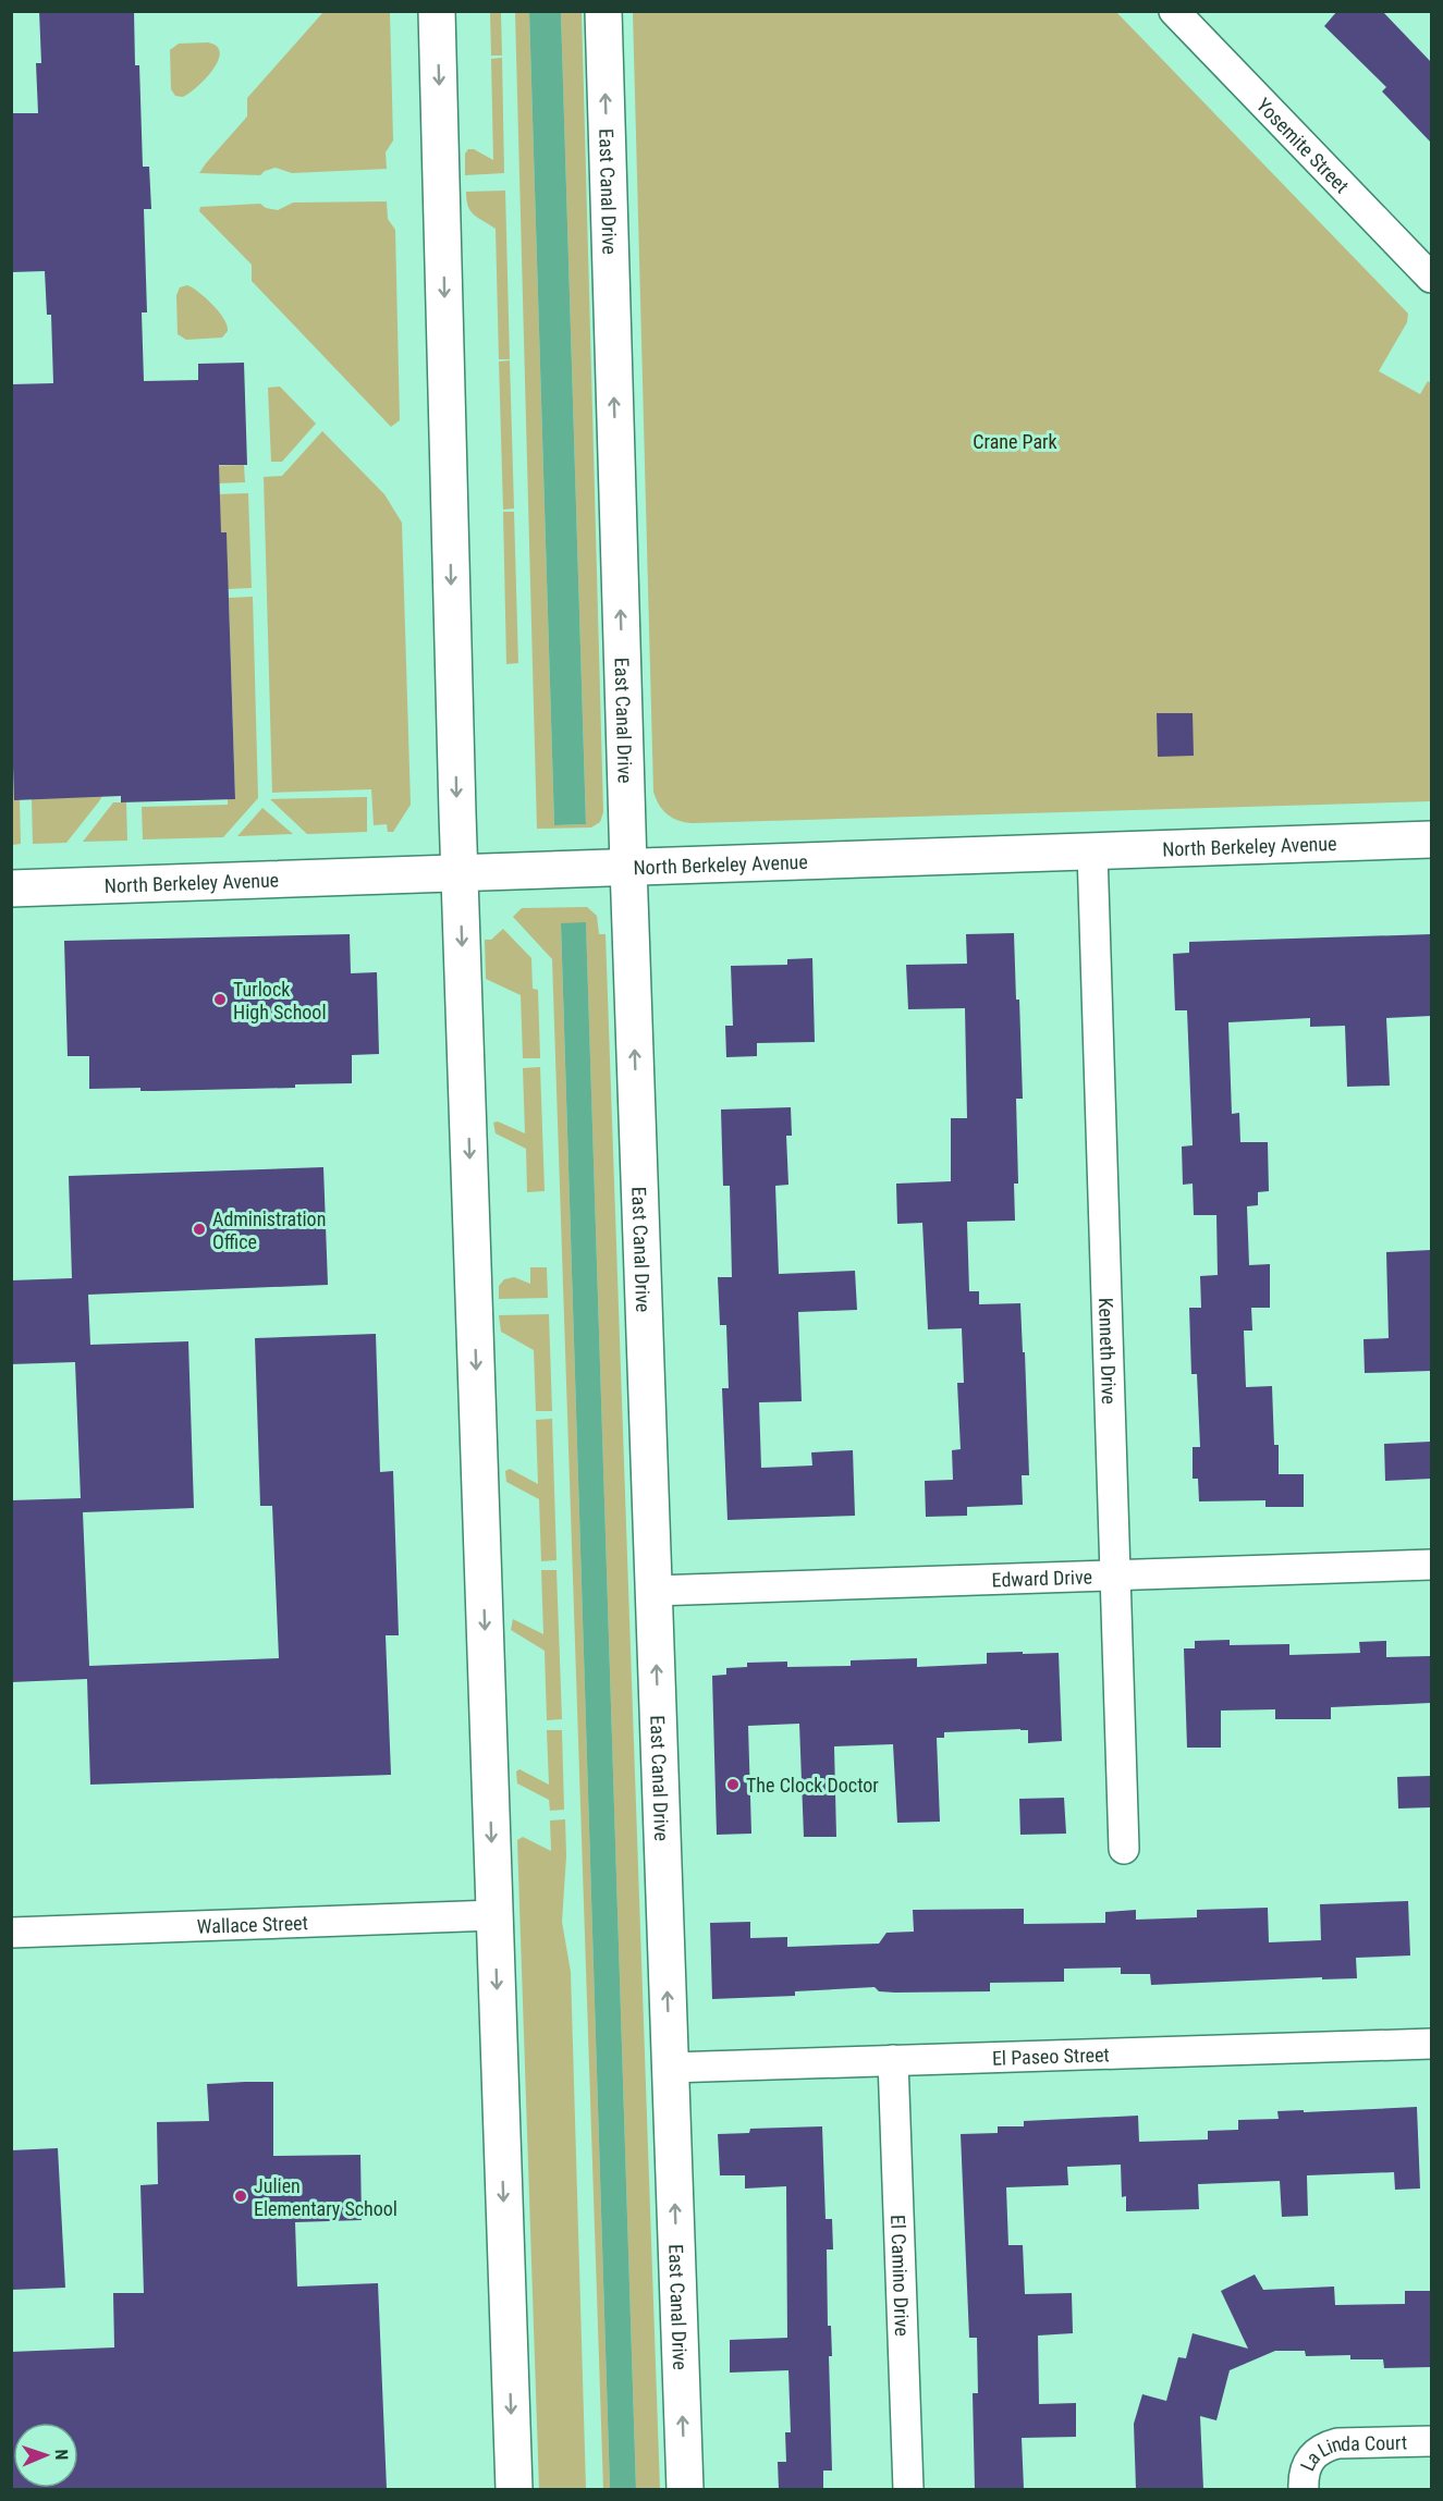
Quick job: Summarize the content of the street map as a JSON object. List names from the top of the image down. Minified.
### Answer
{"streets":{"main road":["East Canal Drive","North Berkeley Avenue"],"street":["Yosemite Street","Kenneth Drive","Edward Drive","Wallace Street","El Paseo Street","El Camino Drive","La Linda Court"]},"crossings":[["East Canal Drive","North Berkeley Avenue"],["East Canal Drive","Edward Drive"],["East Canal Drive","El Paseo Street"],["North Berkeley Avenue","Kenneth Drive"],["Kenneth Drive","Edward Drive"],["El Paseo Street","El Camino Drive"]],"parks":["Crane Park"],"places":["Turlock High School","Administration Office","The Clock Doctor","Julien Elementary School"],"north":"right"}
